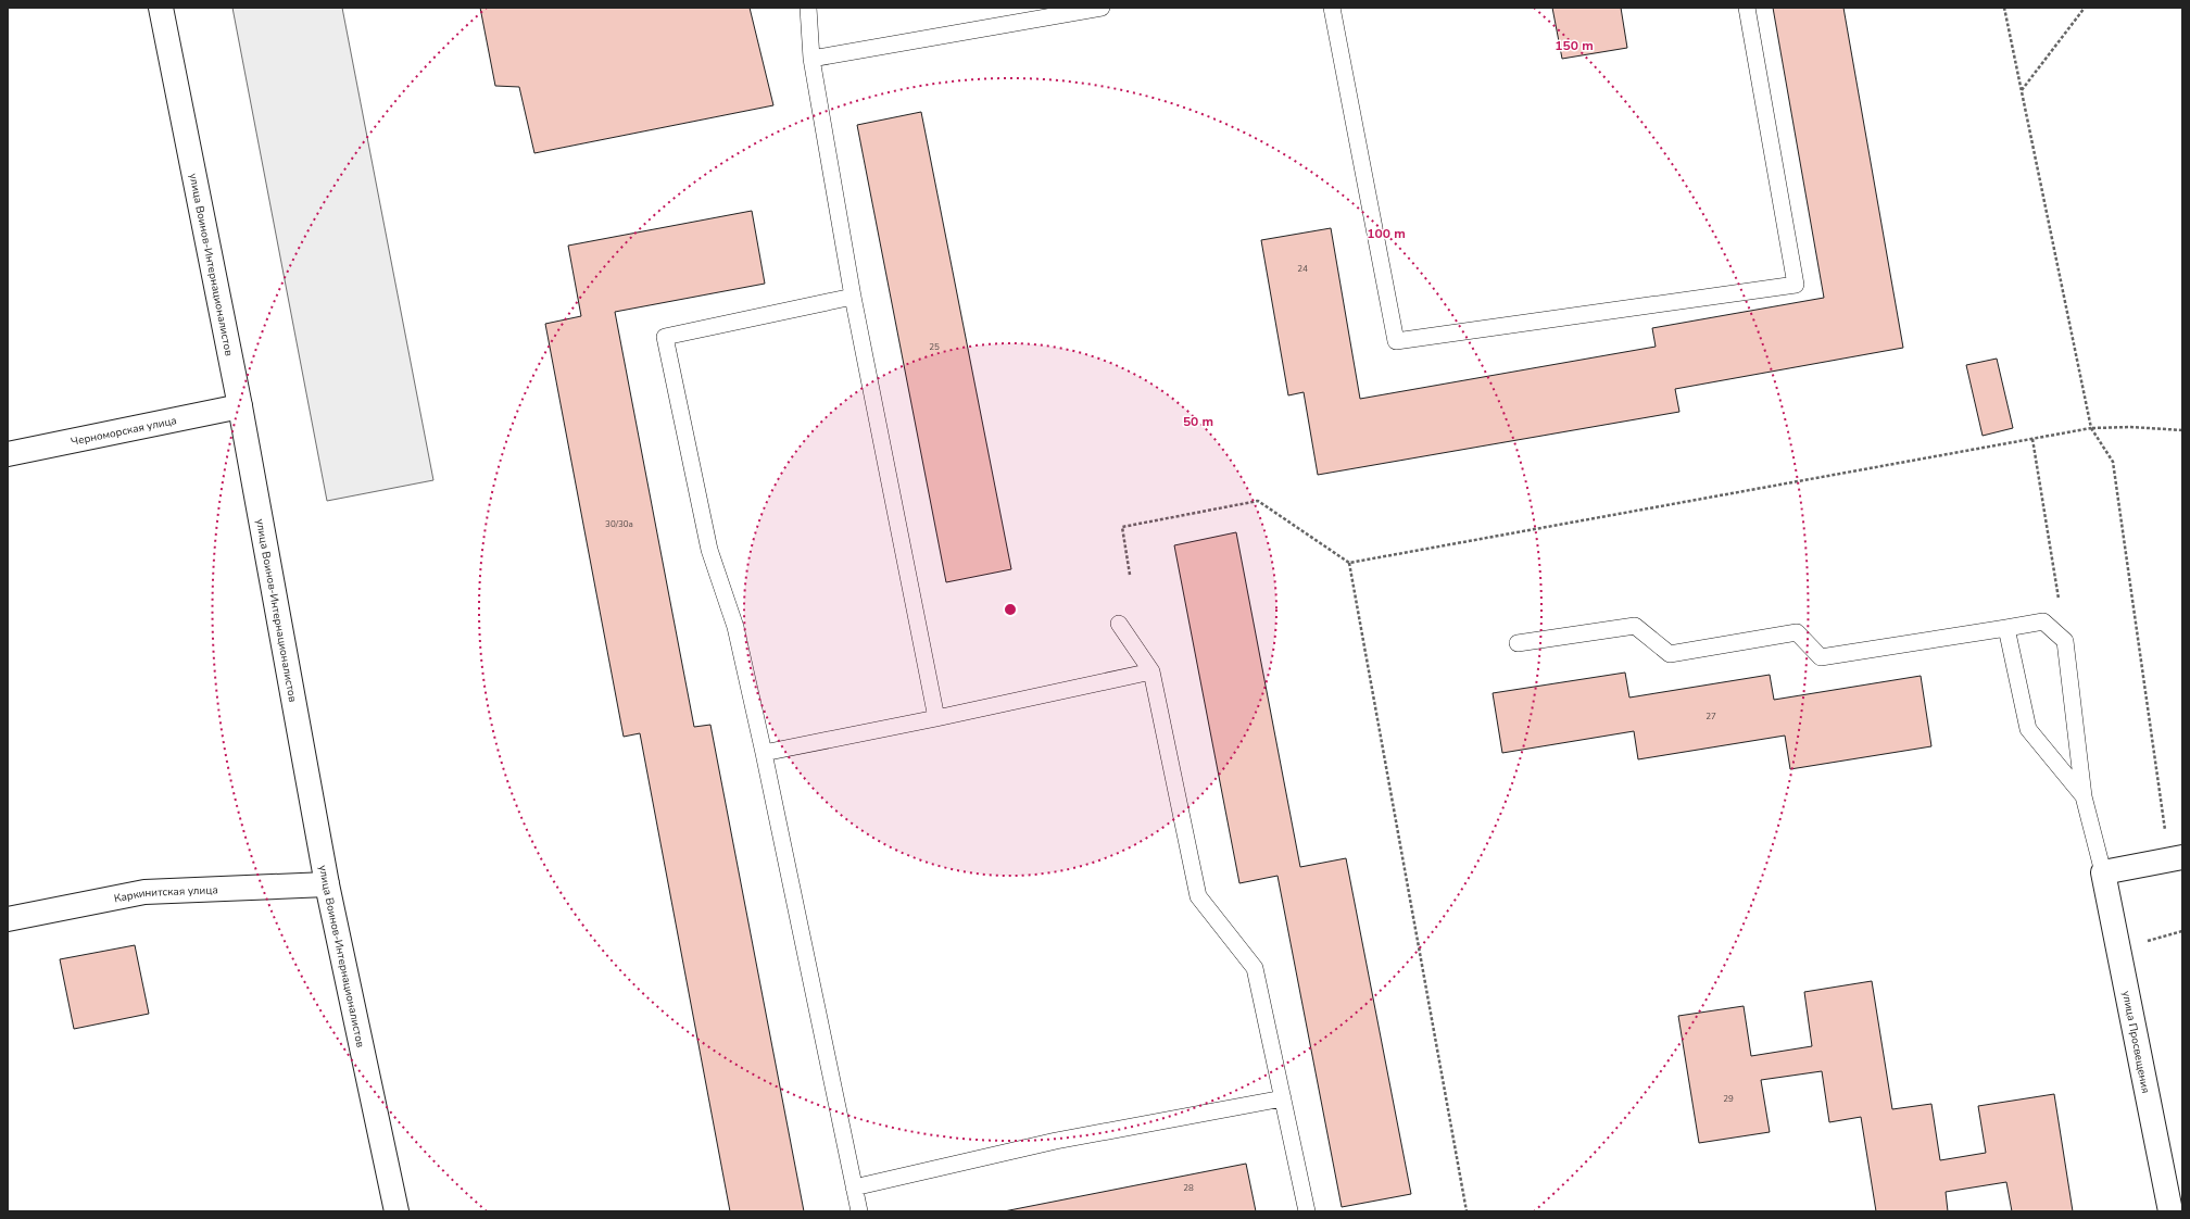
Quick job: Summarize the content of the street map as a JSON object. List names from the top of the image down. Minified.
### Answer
{"streets":{"street":["улица Воинов-Интернационалистов","Черноморская улица","Каркинитская улица","улица Просвещения"]},"crossings":[["улица Воинов-Интернационалистов","Черноморская улица"],["улица Воинов-Интернационалистов","Каркинитская улица"]],"house_numbers":["24","25","30/30а","27","29","28"],"rings":["150 m","100 m","50 m"]}
